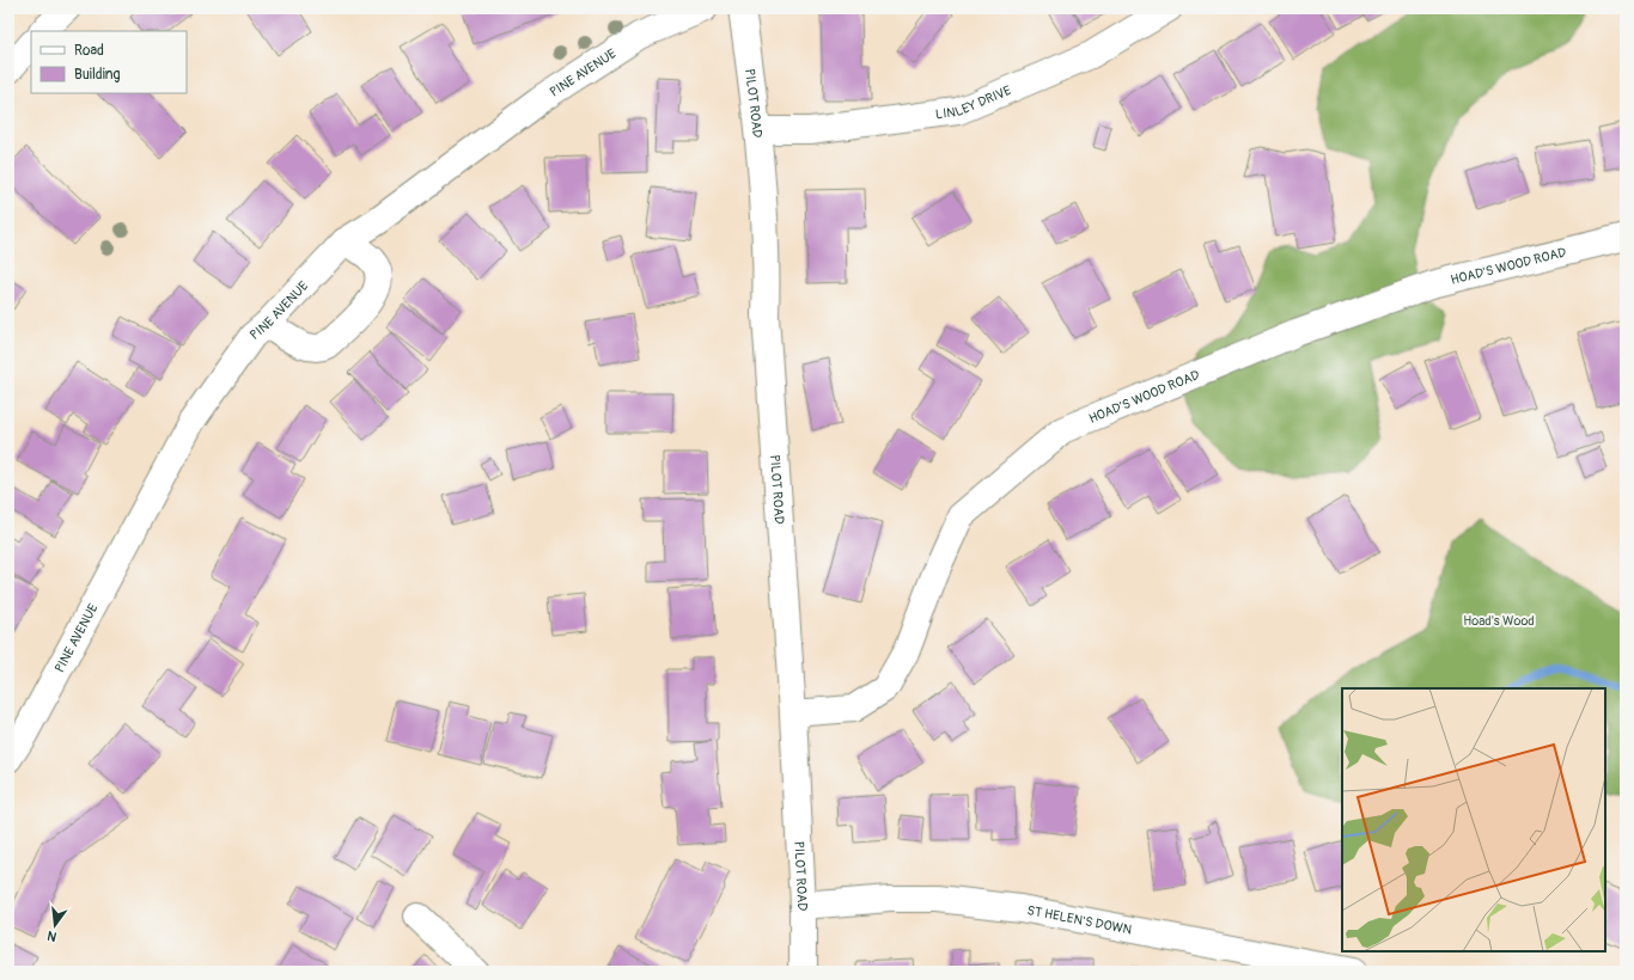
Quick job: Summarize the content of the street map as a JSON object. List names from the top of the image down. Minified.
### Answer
{"streets":{"street":["PINE AVENUE","LINLEY DRIVE","PILOT ROAD","HOAD'S WOOD ROAD","ST HELEN'S DOWN"]},"crossings":[["LINLEY DRIVE","PILOT ROAD"],["PILOT ROAD","HOAD'S WOOD ROAD"],["PILOT ROAD","ST HELEN'S DOWN"]],"parks":["Hoad's Wood"],"legend":["Road","Building"],"north":"bottom"}
